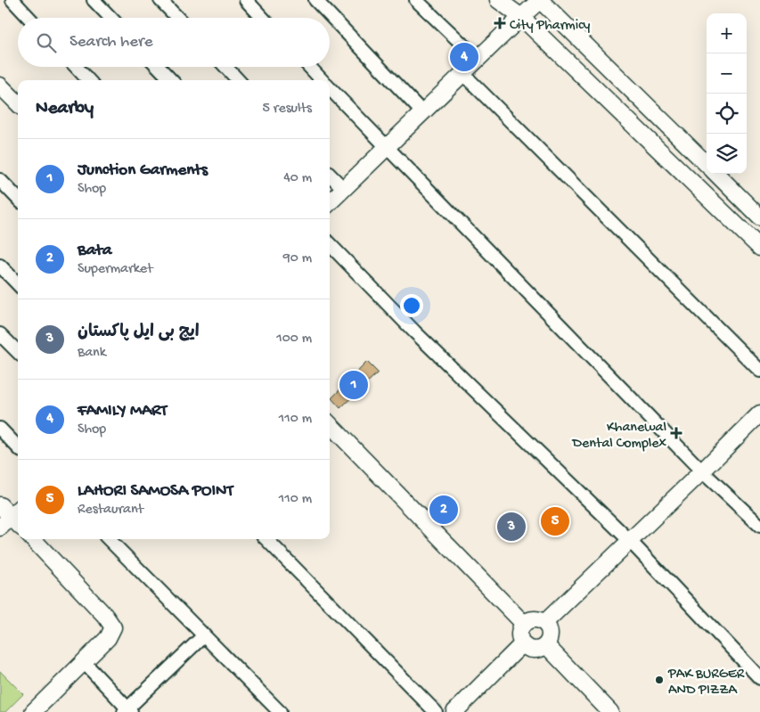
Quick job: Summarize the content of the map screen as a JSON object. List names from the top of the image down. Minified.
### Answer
{"places":{"health":["City Pharmicy","Khanewal Dental Complex"],"other":["PAK BURGER AND PIZZA"]},"page":{"map_buttons":["+","−"],"search":"Search here","pins":["4","1","2","5","3"],"heading":["Nearby","5 results"],"list":[{"mark":"1","name":"Junction Garments","note":"Shop","value":"40 m"},{"mark":"2","name":"Bata","note":"Supermarket","value":"90 m"},{"mark":"3","name":"ایچ بی ایل پاکستان","note":"Bank","value":"100 m"},{"mark":"4","name":"FAMILY MART","note":"Shop","value":"110 m"},{"mark":"5","name":"LAHORI SAMOSA POINT","note":"Restaurant","value":"110 m"}]}}
